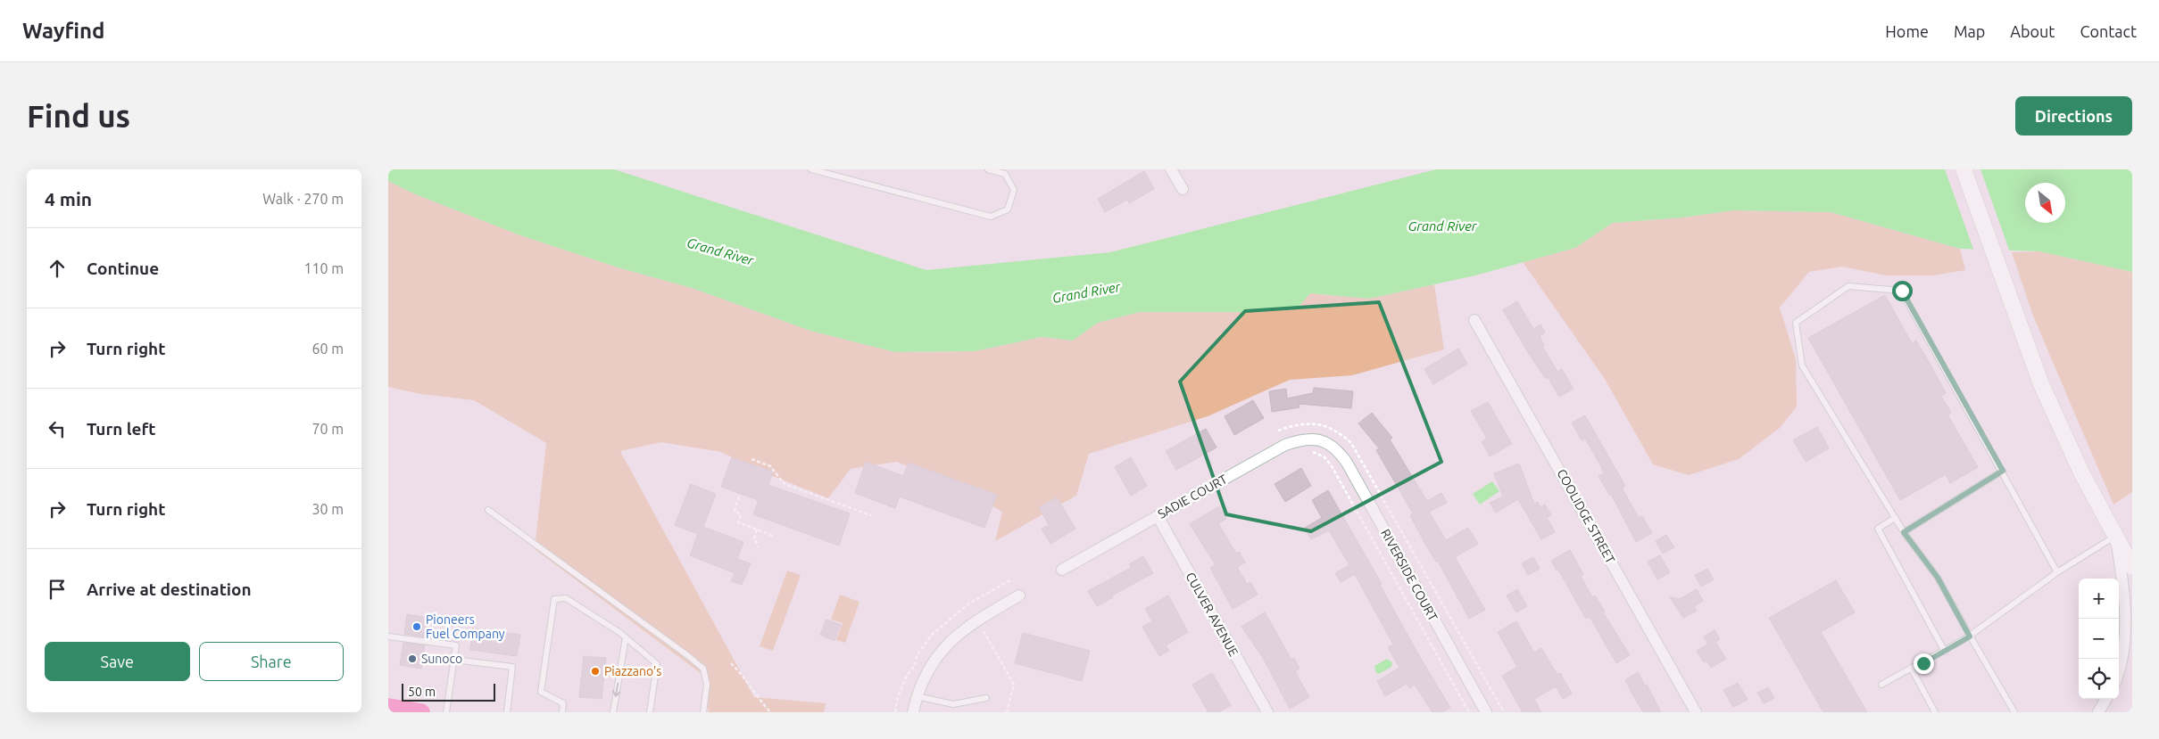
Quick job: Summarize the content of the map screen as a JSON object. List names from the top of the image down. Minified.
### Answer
{"streets":{"street":["SADIE COURT","COOLIDGE STREET","RIVERSIDE COURT","CULVER AVENUE"]},"crossings":[["SADIE COURT","RIVERSIDE COURT"],["SADIE COURT","CULVER AVENUE"]],"water":["Grand River"],"places":["Pioneers Fuel Company","Sunoco","Piazzano's"],"scale_bar":"50 m","north":"bottom right","page":{"header":"Wayfind","nav":["Home","Map","About","Contact"],"buttons":["Directions",["Save","Share"]],"title":"Find us","heading":["4 min","Walk · 270 m"],"list":[["Continue","110 m"],["Turn right","60 m"],["Turn left","70 m"],["Turn right","30 m"],"Arrive at destination"],"map_buttons":["+","−"],"scale":"50 m"}}
